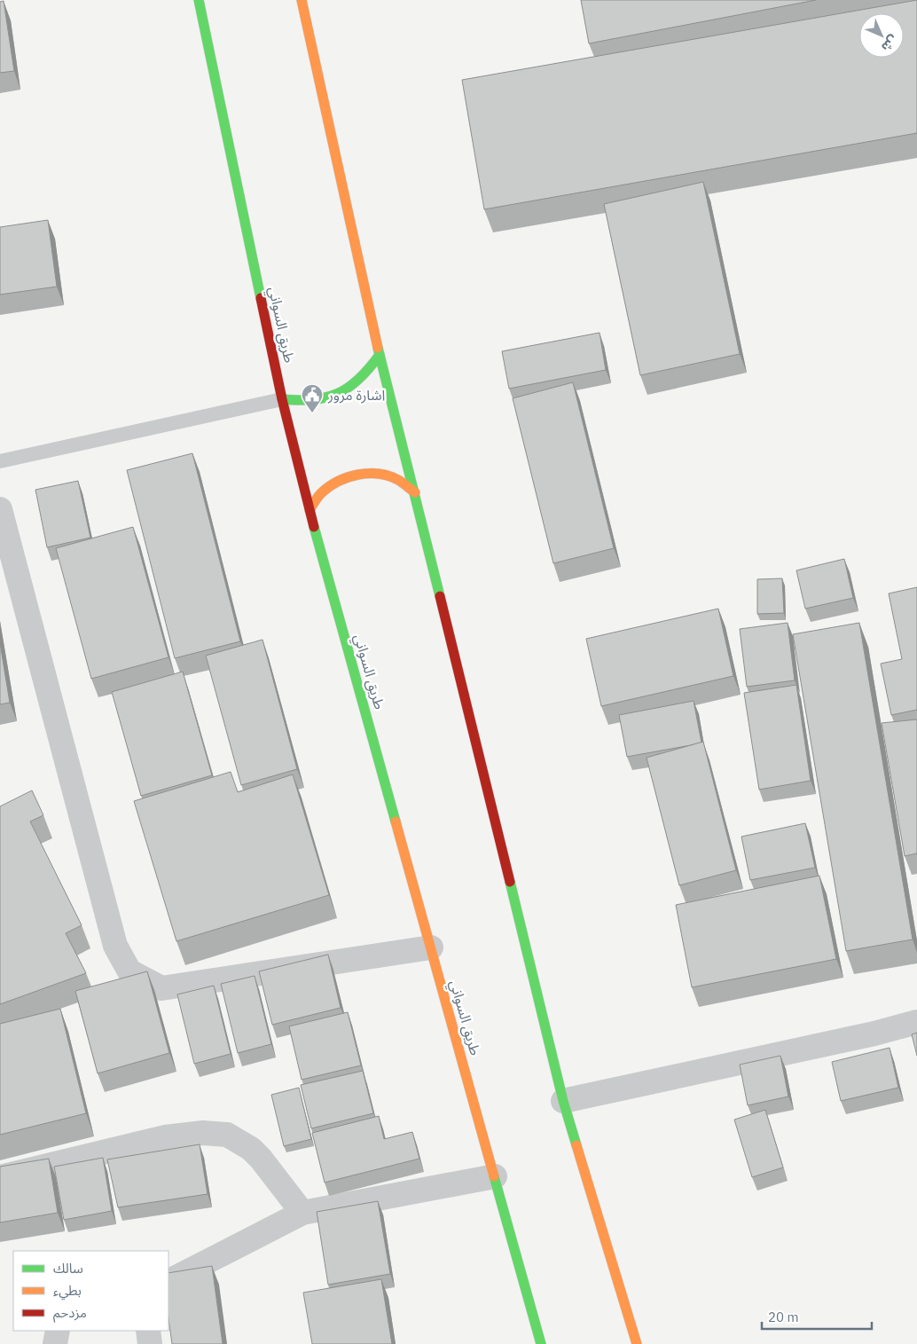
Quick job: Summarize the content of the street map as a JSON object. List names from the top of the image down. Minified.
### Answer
{"streets":{"highway":["طريق السواني"]},"places":{"public building":["اشارة مرور"]},"legend":["سالك","بطيء","مزدحم"],"scale_bar":"20 m","north":"bottom right"}
